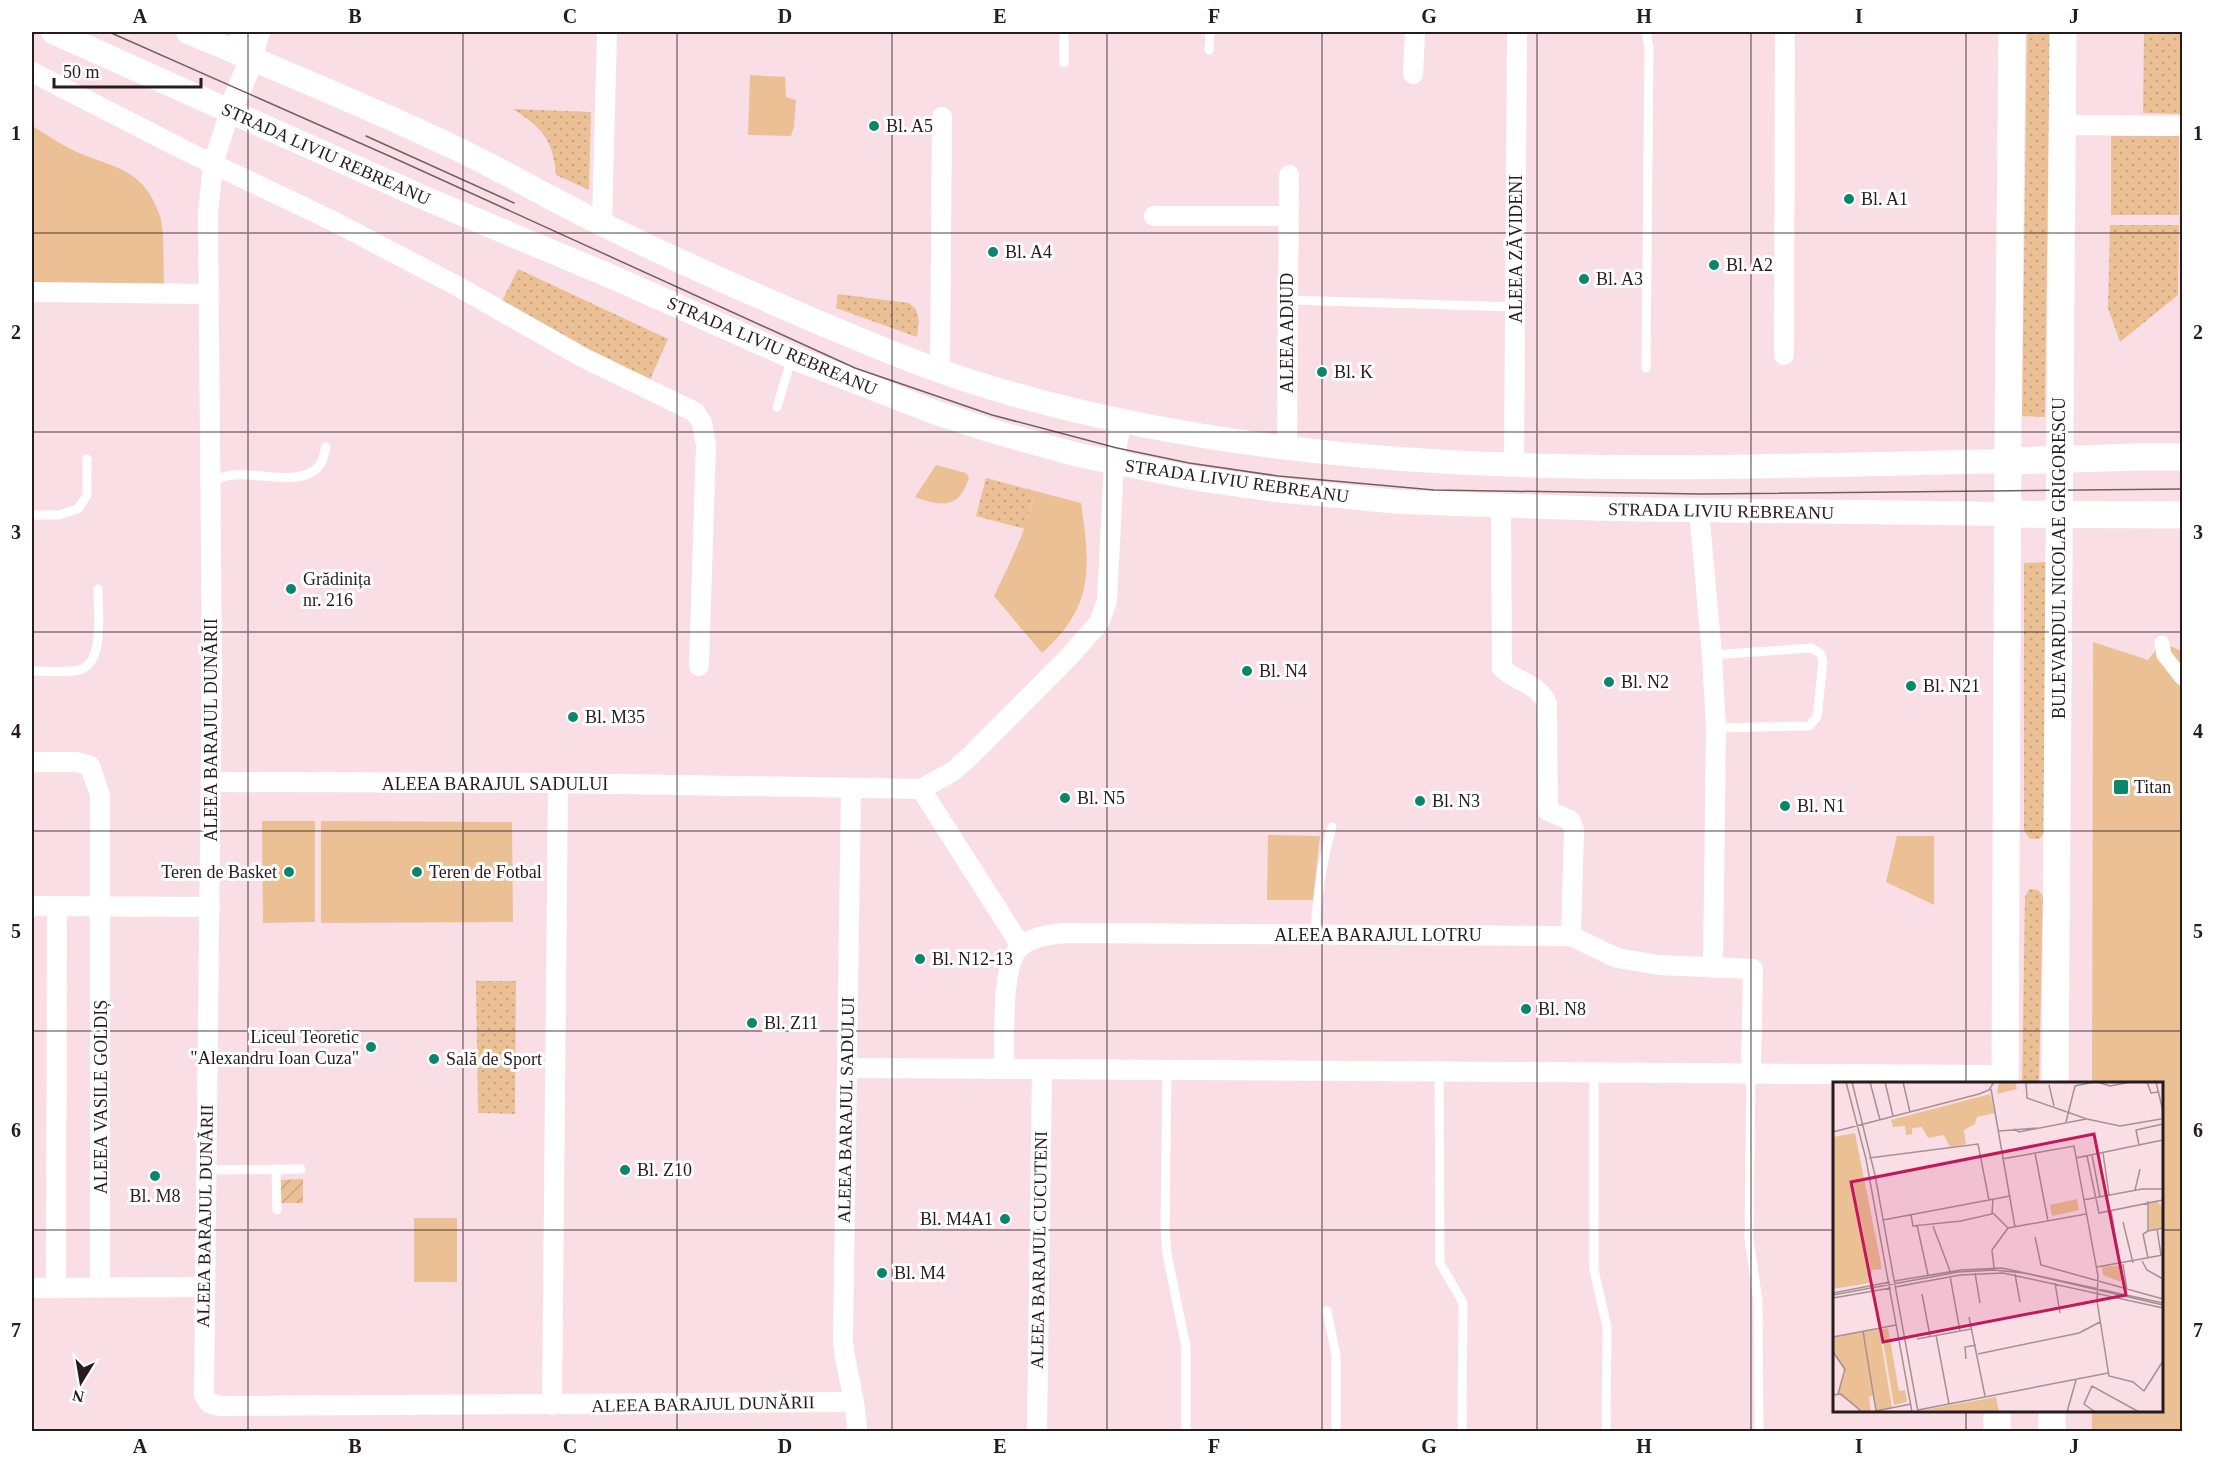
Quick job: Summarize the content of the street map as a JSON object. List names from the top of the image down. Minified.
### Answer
{"streets":{"main road":["STRADA LIVIU REBREANU","BULEVARDUL NICOLAE GRIGORESCU"],"street":["ALEEA ZĂVIDENI","ALEEA ADJUD","ALEEA BARAJUL DUNĂRII","ALEEA BARAJUL SADULUI","ALEEA BARAJUL LOTRU","ALEEA VASILE GOLDIȘ","ALEEA BARAJUL CUCUTENI"]},"crossings":[["STRADA LIVIU REBREANU","ALEEA ZĂVIDENI"],["STRADA LIVIU REBREANU","ALEEA ADJUD"],["STRADA LIVIU REBREANU","BULEVARDUL NICOLAE GRIGORESCU"],["STRADA LIVIU REBREANU","ALEEA BARAJUL DUNĂRII"],["STRADA LIVIU REBREANU","ALEEA BARAJUL SADULUI"],["ALEEA BARAJUL DUNĂRII","ALEEA BARAJUL SADULUI"]],"places":{"other":["Bl. A5","Bl. A1","Bl. A4","Bl. A2","Bl. A3","Bl. K","Grădinița nr. 216","Bl. N4","Bl. N2","Bl. N21","Bl. M35","Bl. N5","Bl. N3","Bl. N1","Teren de Basket","Teren de Fotbal","Bl. N12-13","Bl. N8","Bl. Z11","Liceul Teoretic \"Alexandru Ioan Cuza\"","Sală de Sport","Bl. Z10","Bl. M8","Bl. M4A1","Bl. M4"],"transit":["Titan"]},"scale_bar":"50 m","north":"bottom","grid":{"columns":["A","B","C","D","E","F","G","H","I","J"],"rows":["1","2","3","4","5","6","7"]}}
